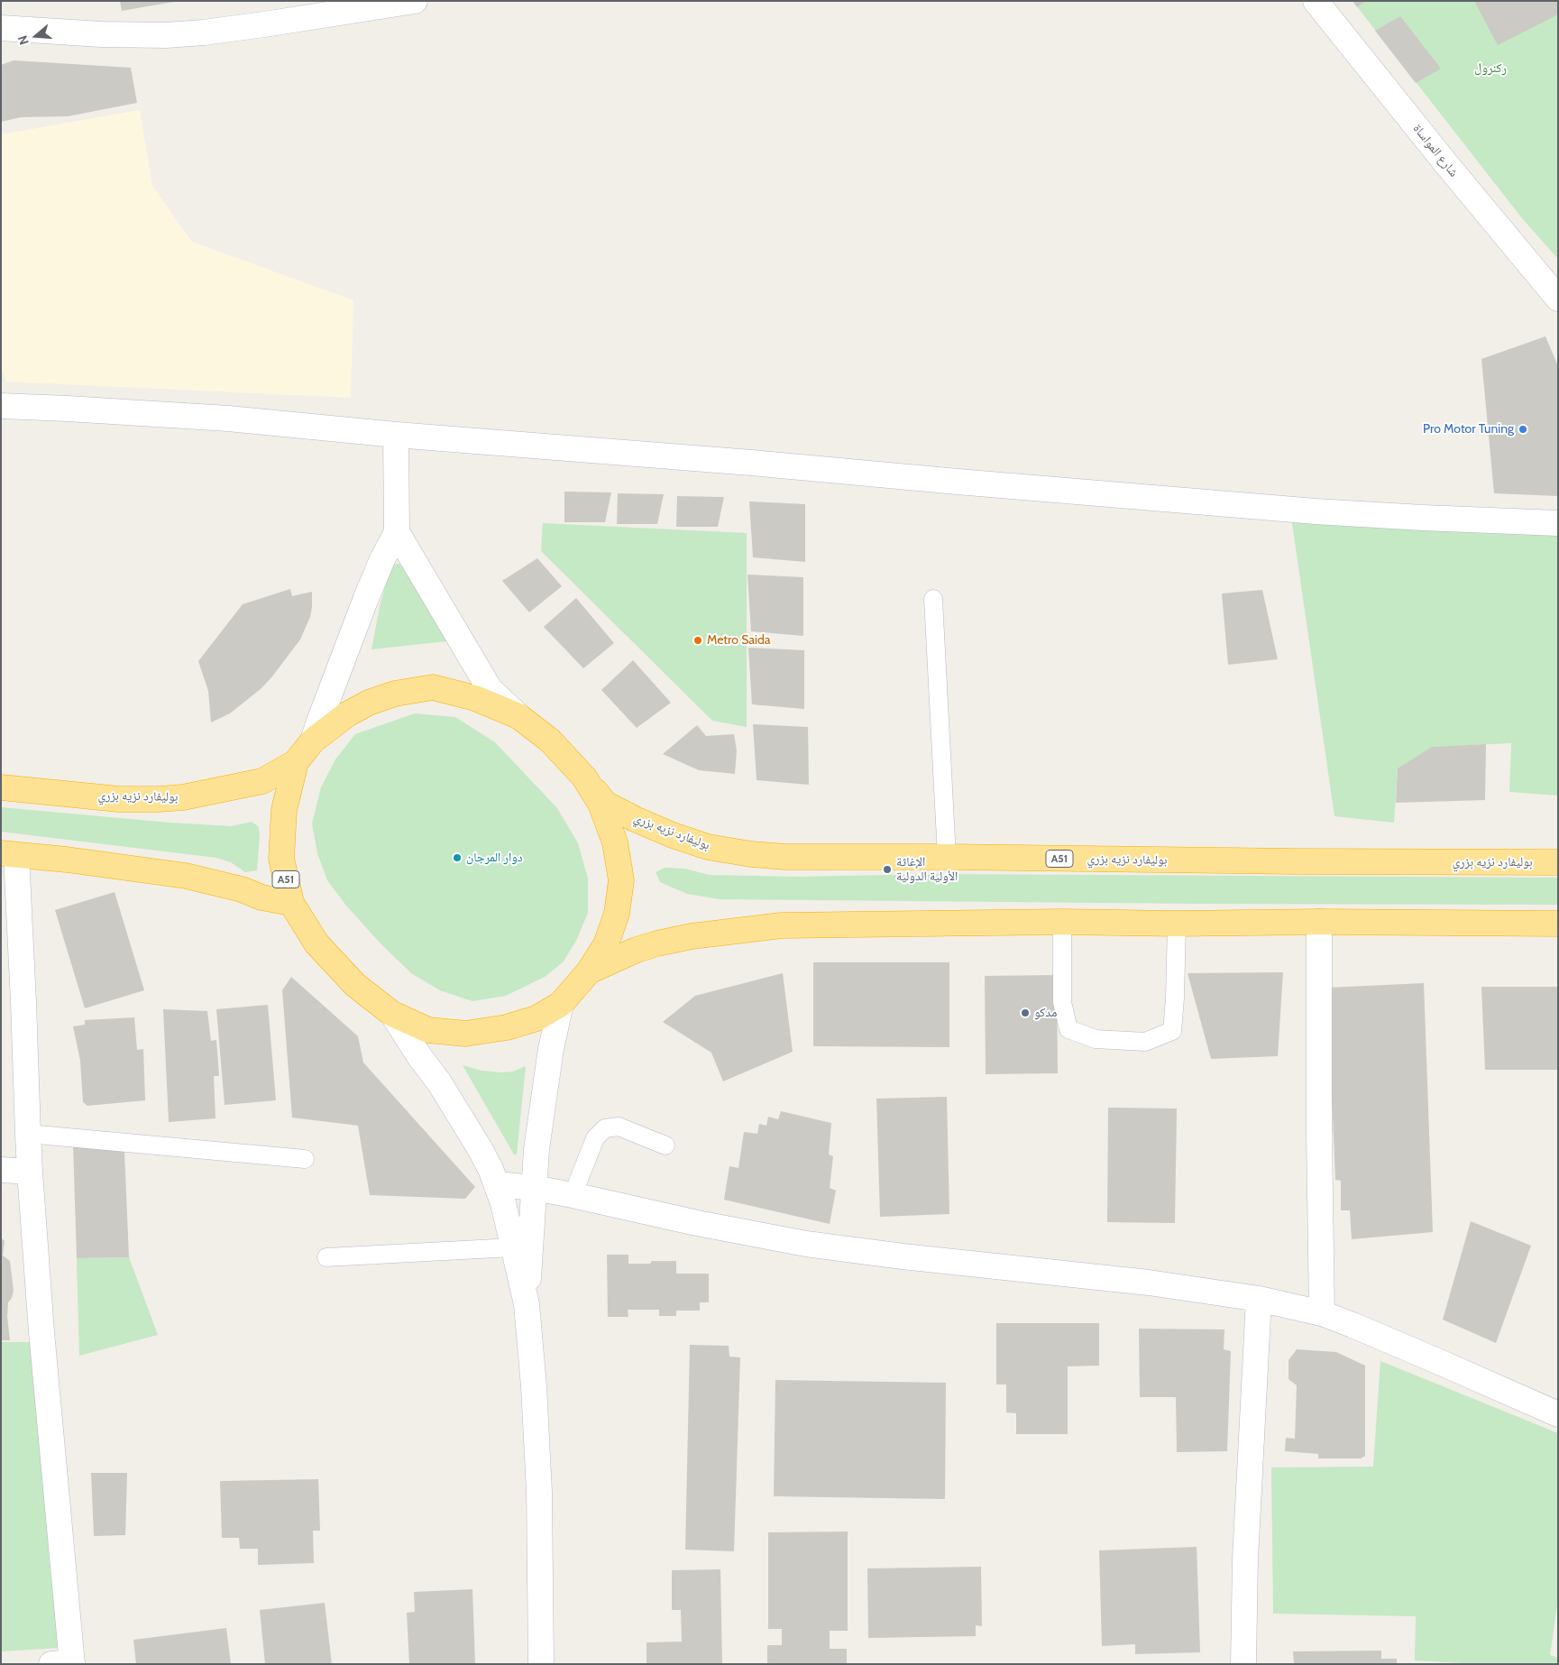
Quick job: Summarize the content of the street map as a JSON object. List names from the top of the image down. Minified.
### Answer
{"streets":{"highway":["بوليفارد نزيه بزري","A51"],"street":["شارع المواساة"]},"crossings":[["بوليفارد نزيه بزري","A51"]],"parks":["ركنرول"],"places":["Pro Motor Tuning","Metro Saida","دوار المرجان","الإغاثة الأولية الدولية","مدكو"],"north":"left"}
